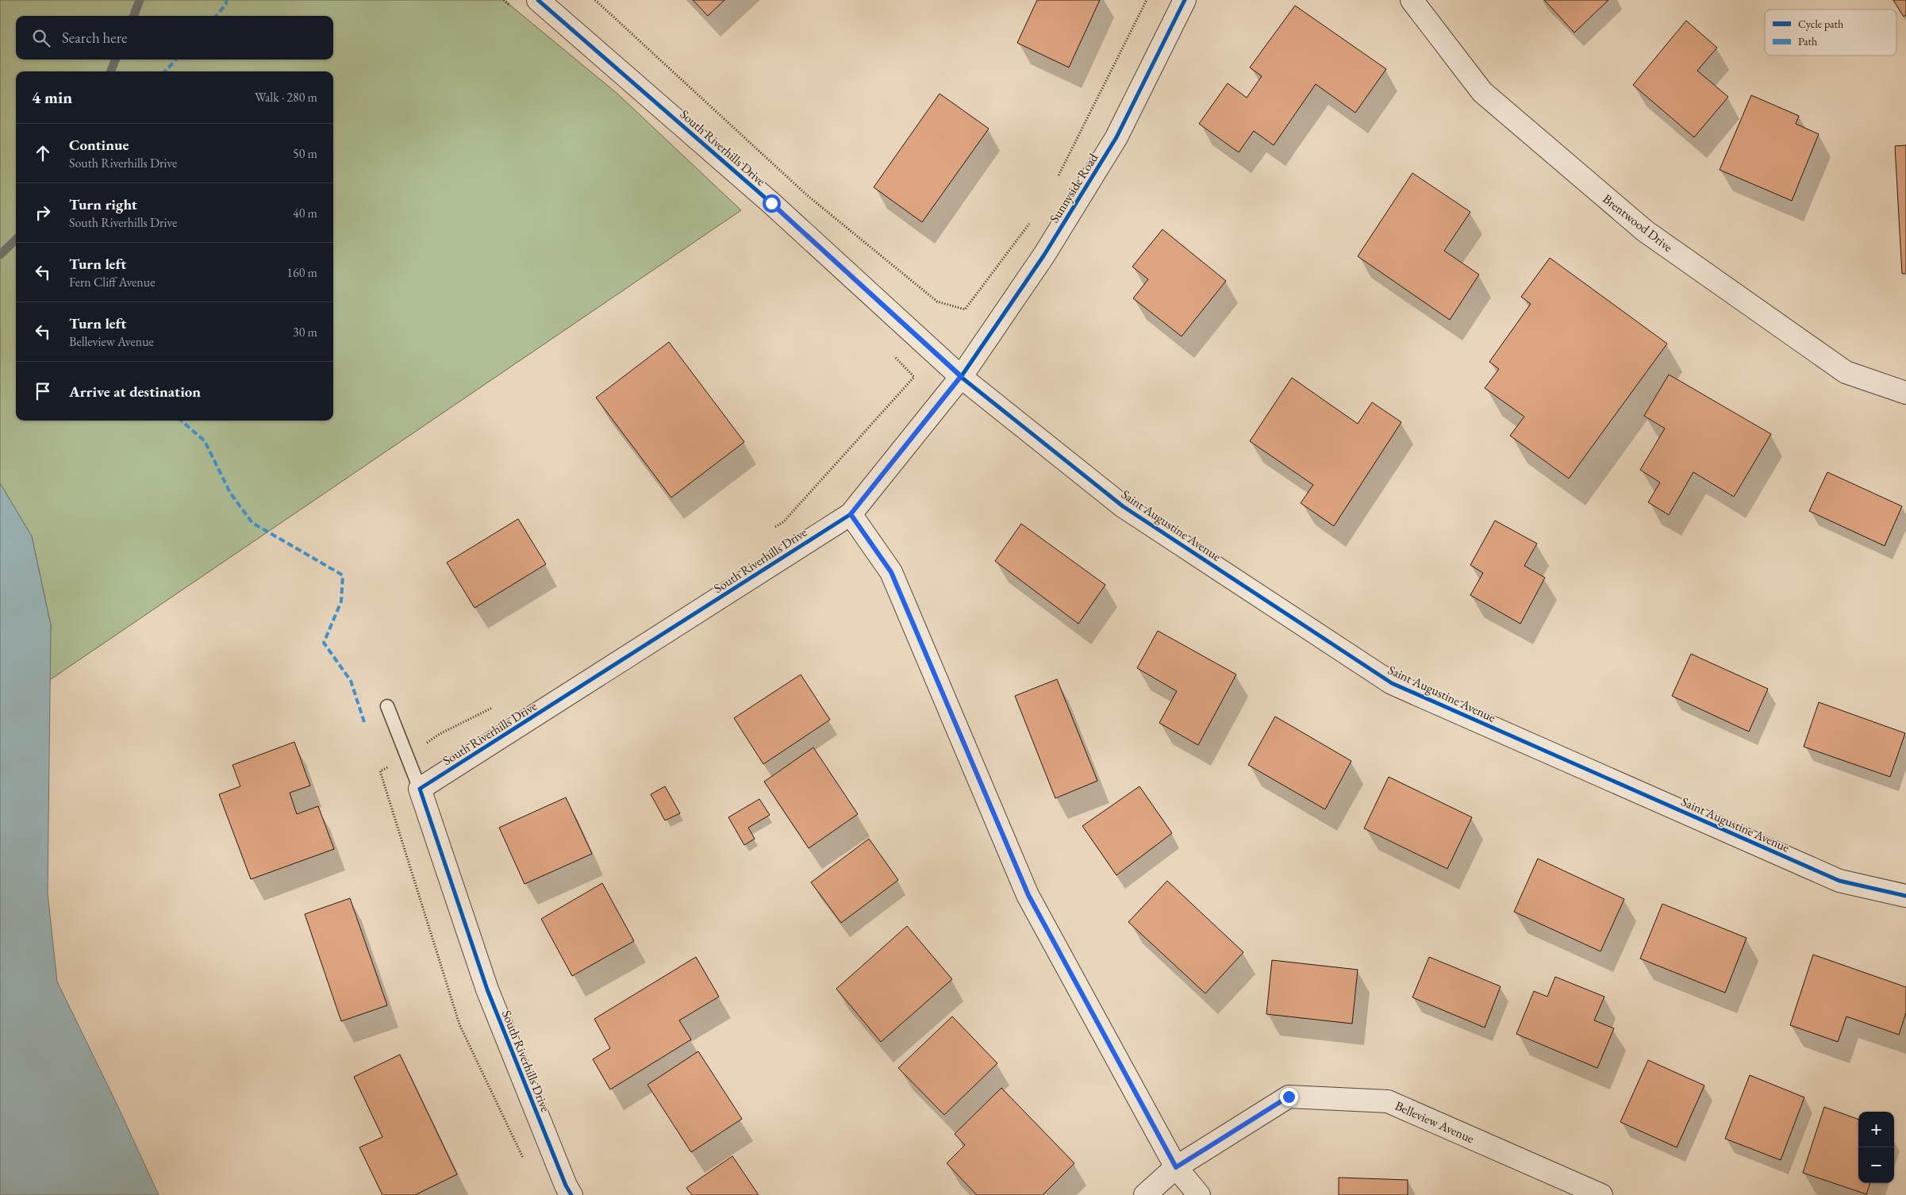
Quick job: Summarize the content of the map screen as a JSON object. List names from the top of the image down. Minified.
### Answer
{"streets":{"street":["South Riverhills Drive","Sunnyside Road","Brentwood Drive","Saint Augustine Avenue","Belleview Avenue"]},"crossings":[["South Riverhills Drive","Sunnyside Road"],["South Riverhills Drive","Saint Augustine Avenue"],["Sunnyside Road","Saint Augustine Avenue"]],"legend":["Cycle path","Path"],"page":{"search":"Search here","heading":["4 min","Walk · 280 m"],"list":[["Continue","South Riverhills Drive","50 m"],["Turn right","South Riverhills Drive","40 m"],["Turn left","Fern Cliff Avenue","160 m"],["Turn left","Belleview Avenue","30 m"],"Arrive at destination"],"map_buttons":["+","−"]}}
